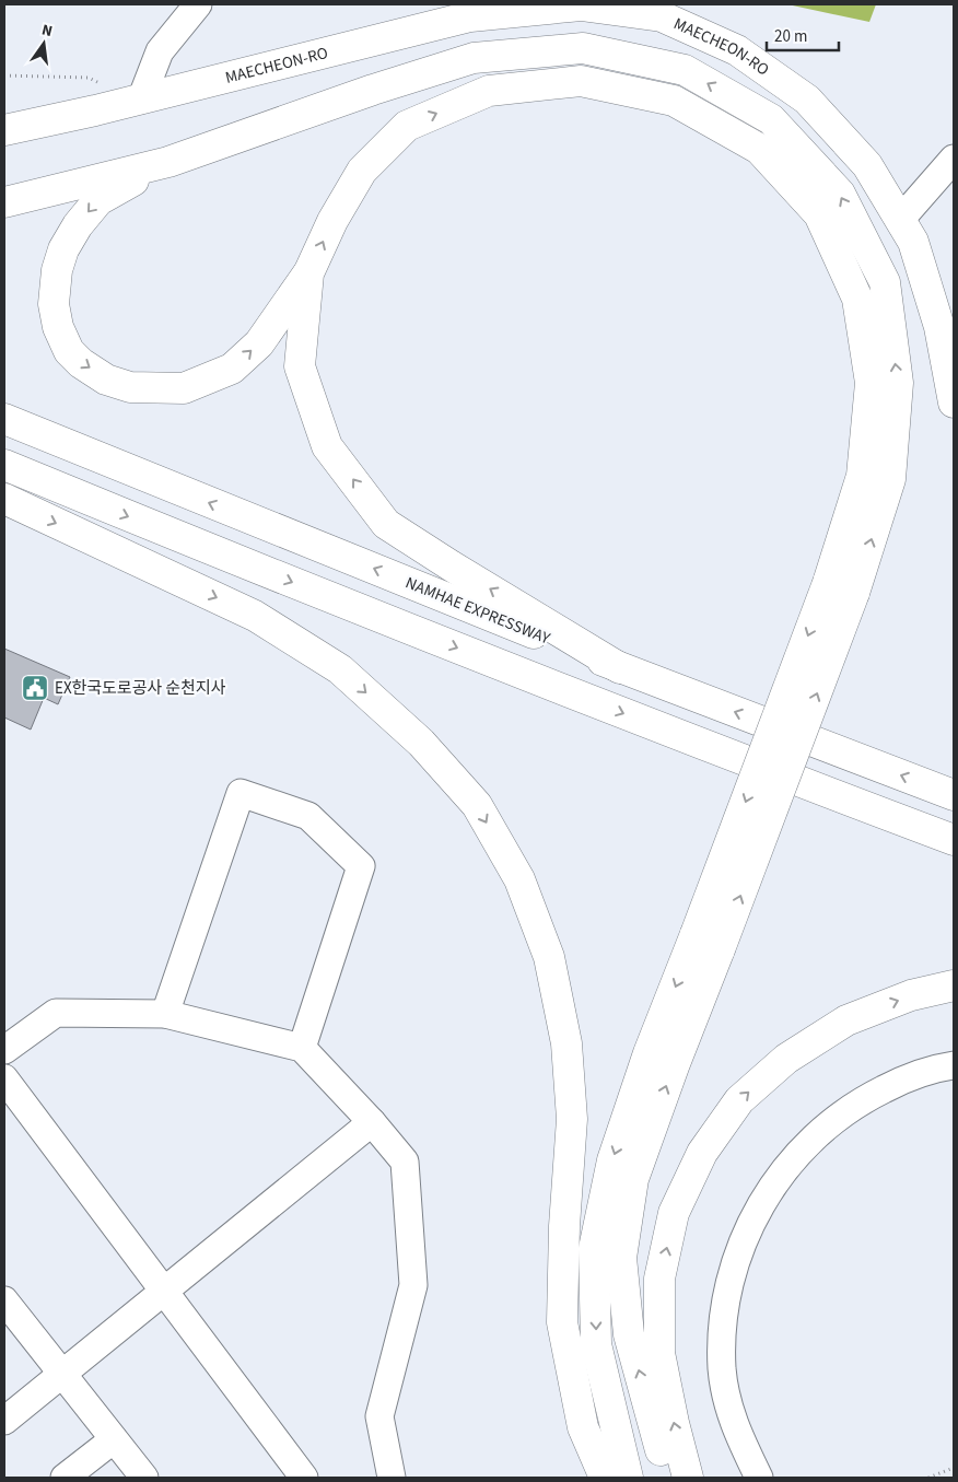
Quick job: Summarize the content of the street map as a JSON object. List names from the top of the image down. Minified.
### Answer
{"streets":{"main road":["MAECHEON-RO","NAMHAE EXPRESSWAY"]},"places":{"public building":["EX한국도로공사 순천지사"]},"scale_bar":"20 m","north":"top"}
